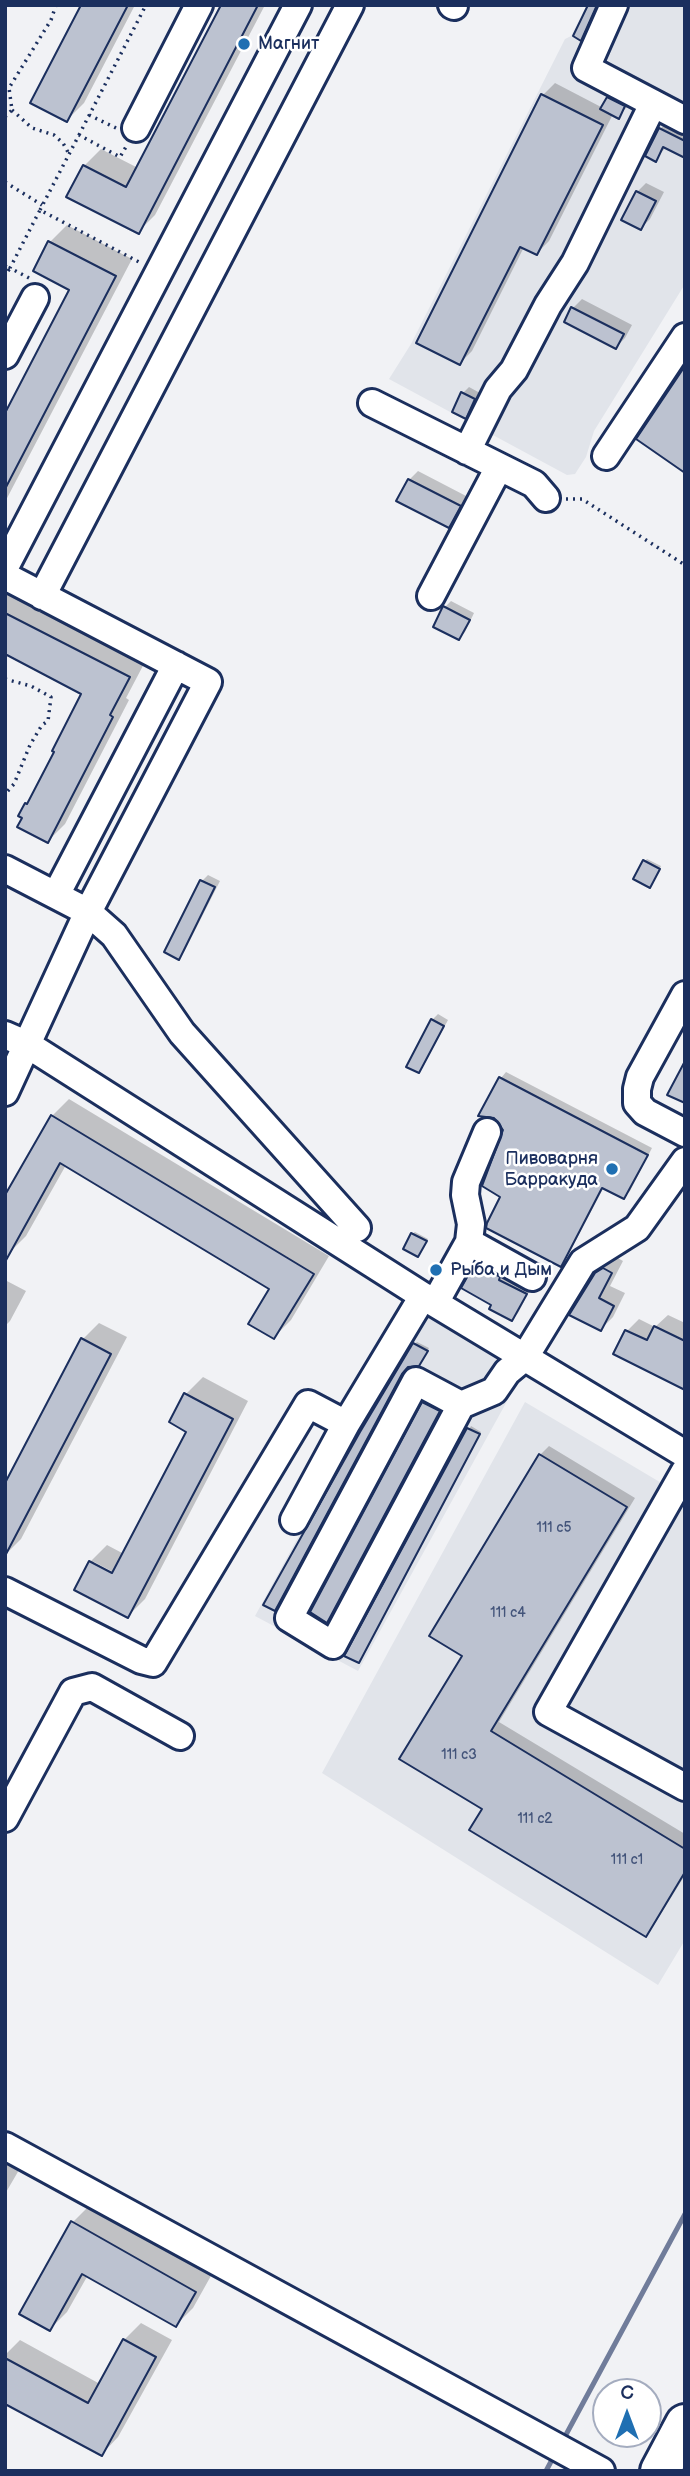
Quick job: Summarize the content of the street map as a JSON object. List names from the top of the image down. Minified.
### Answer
{"places":["Магнит","Пивоварня Барракуда","Рыба и Дым"],"house_numbers":["111 с5","111 с4","111 с3","111 с2","111 с1"],"north":"top"}
